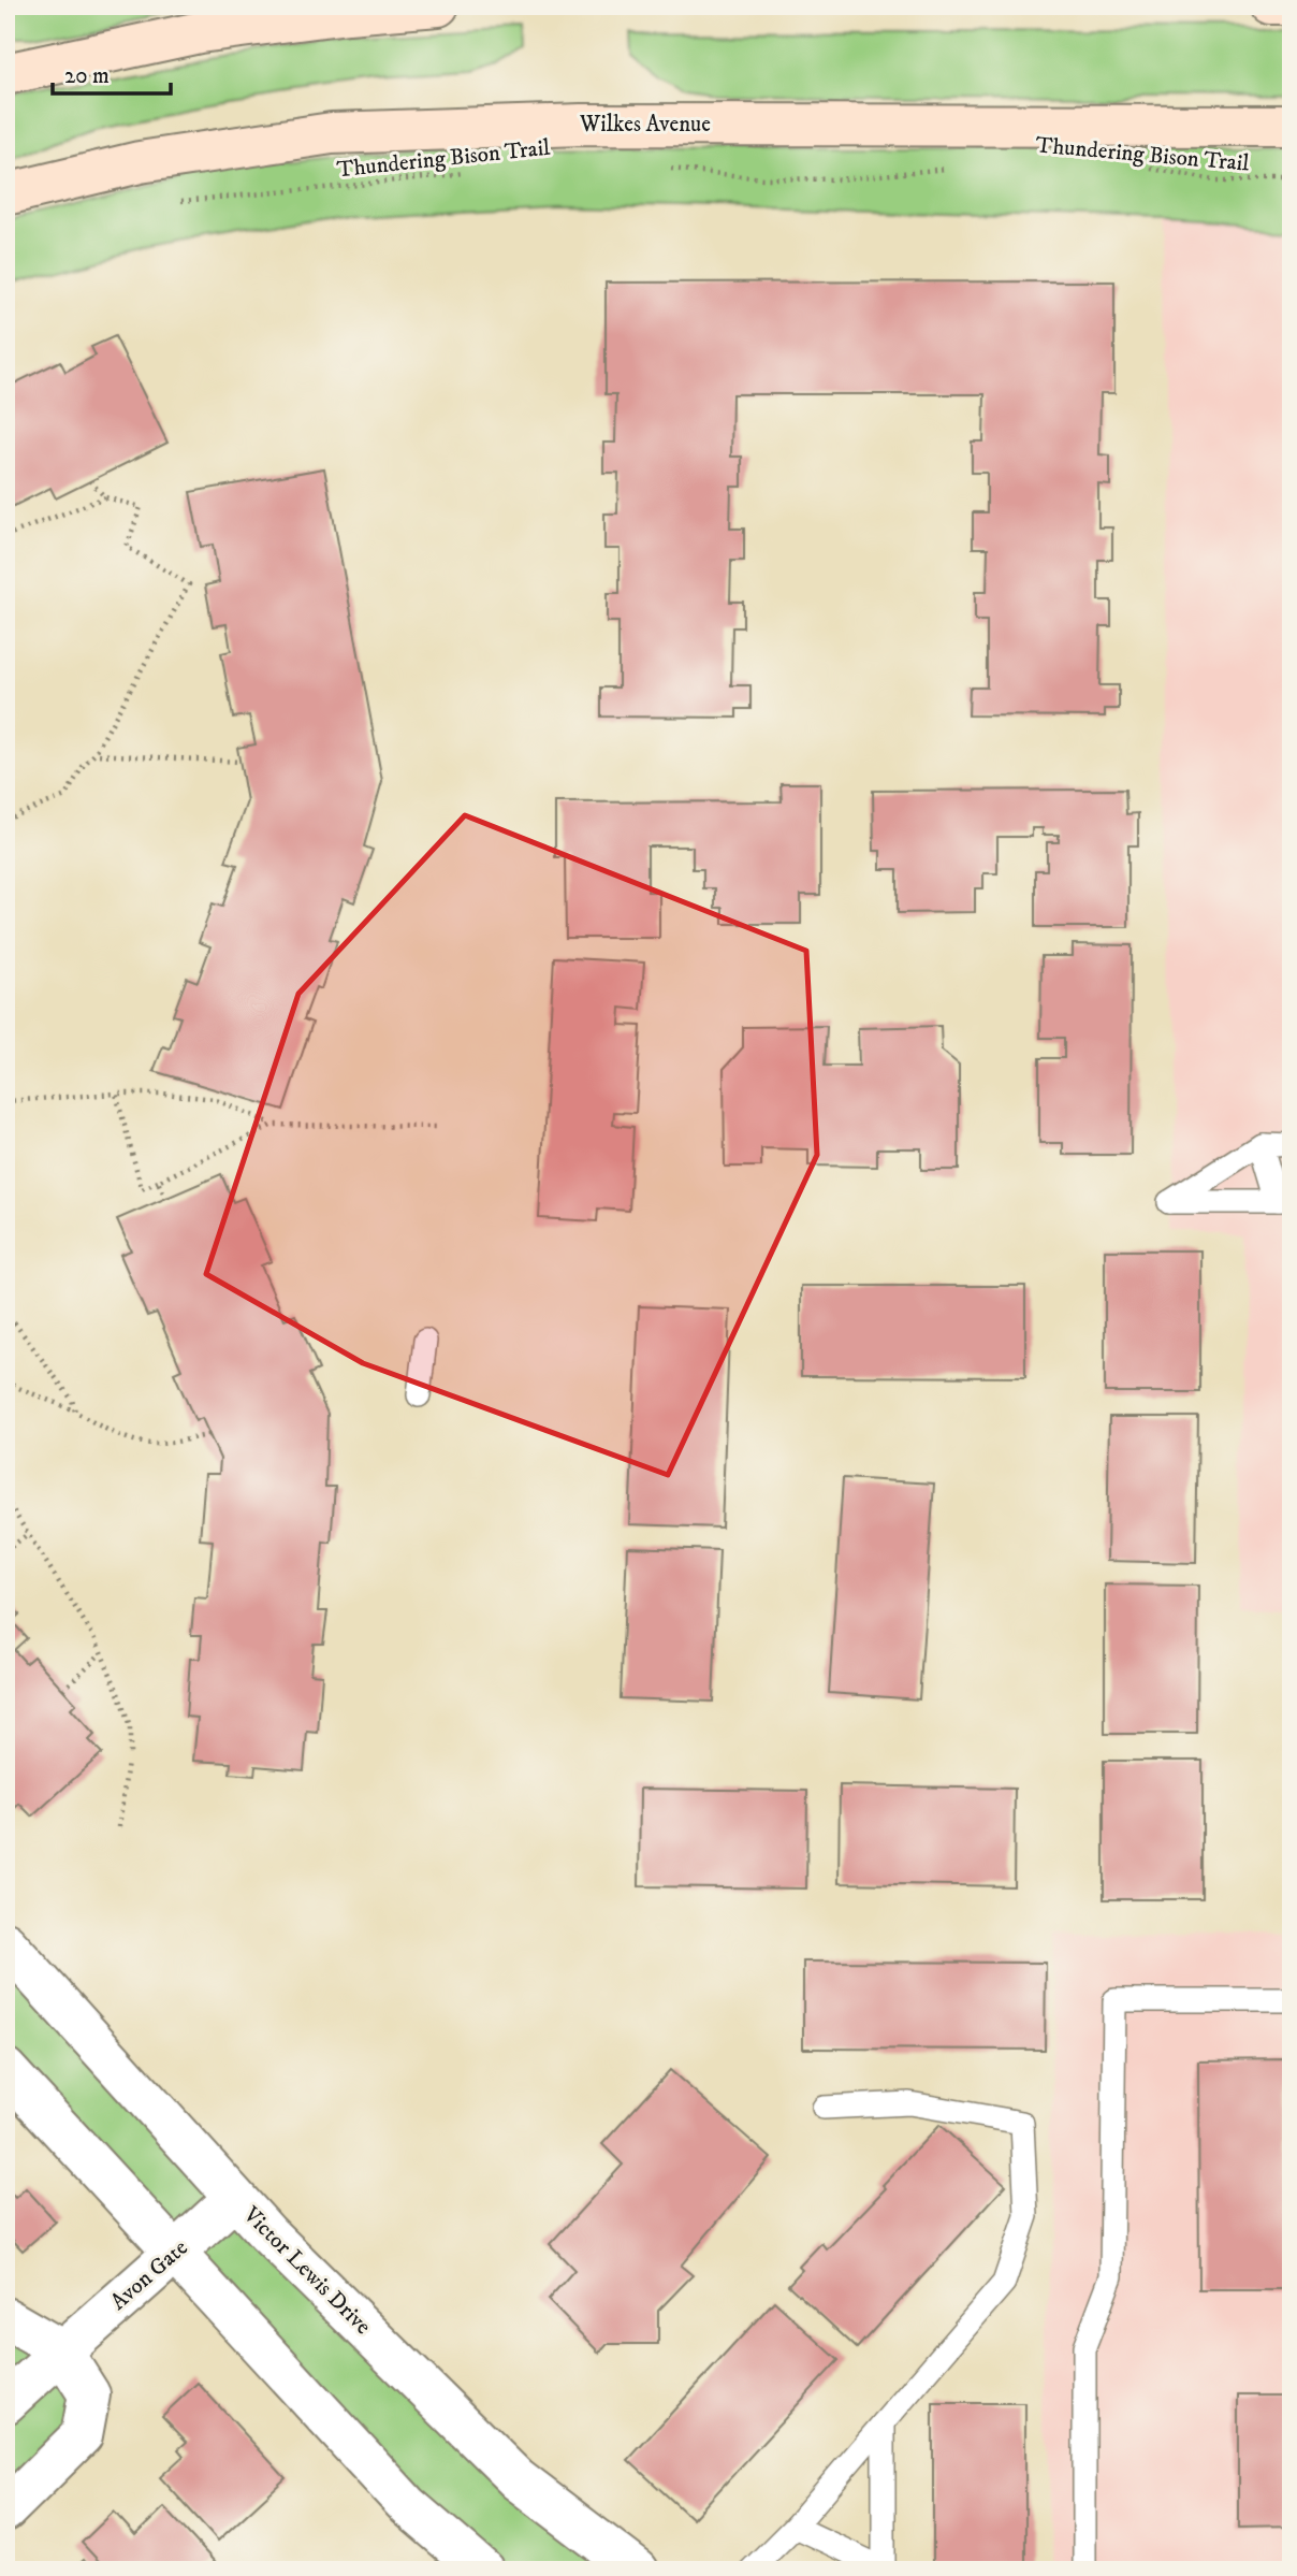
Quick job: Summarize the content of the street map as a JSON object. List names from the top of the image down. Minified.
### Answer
{"streets":{"main road":["Wilkes Avenue"],"street":["Victor Lewis Drive","Avon Gate"],"path":["Thundering Bison Trail"]},"crossings":[["Victor Lewis Drive","Avon Gate"]],"scale_bar":"20 m"}
